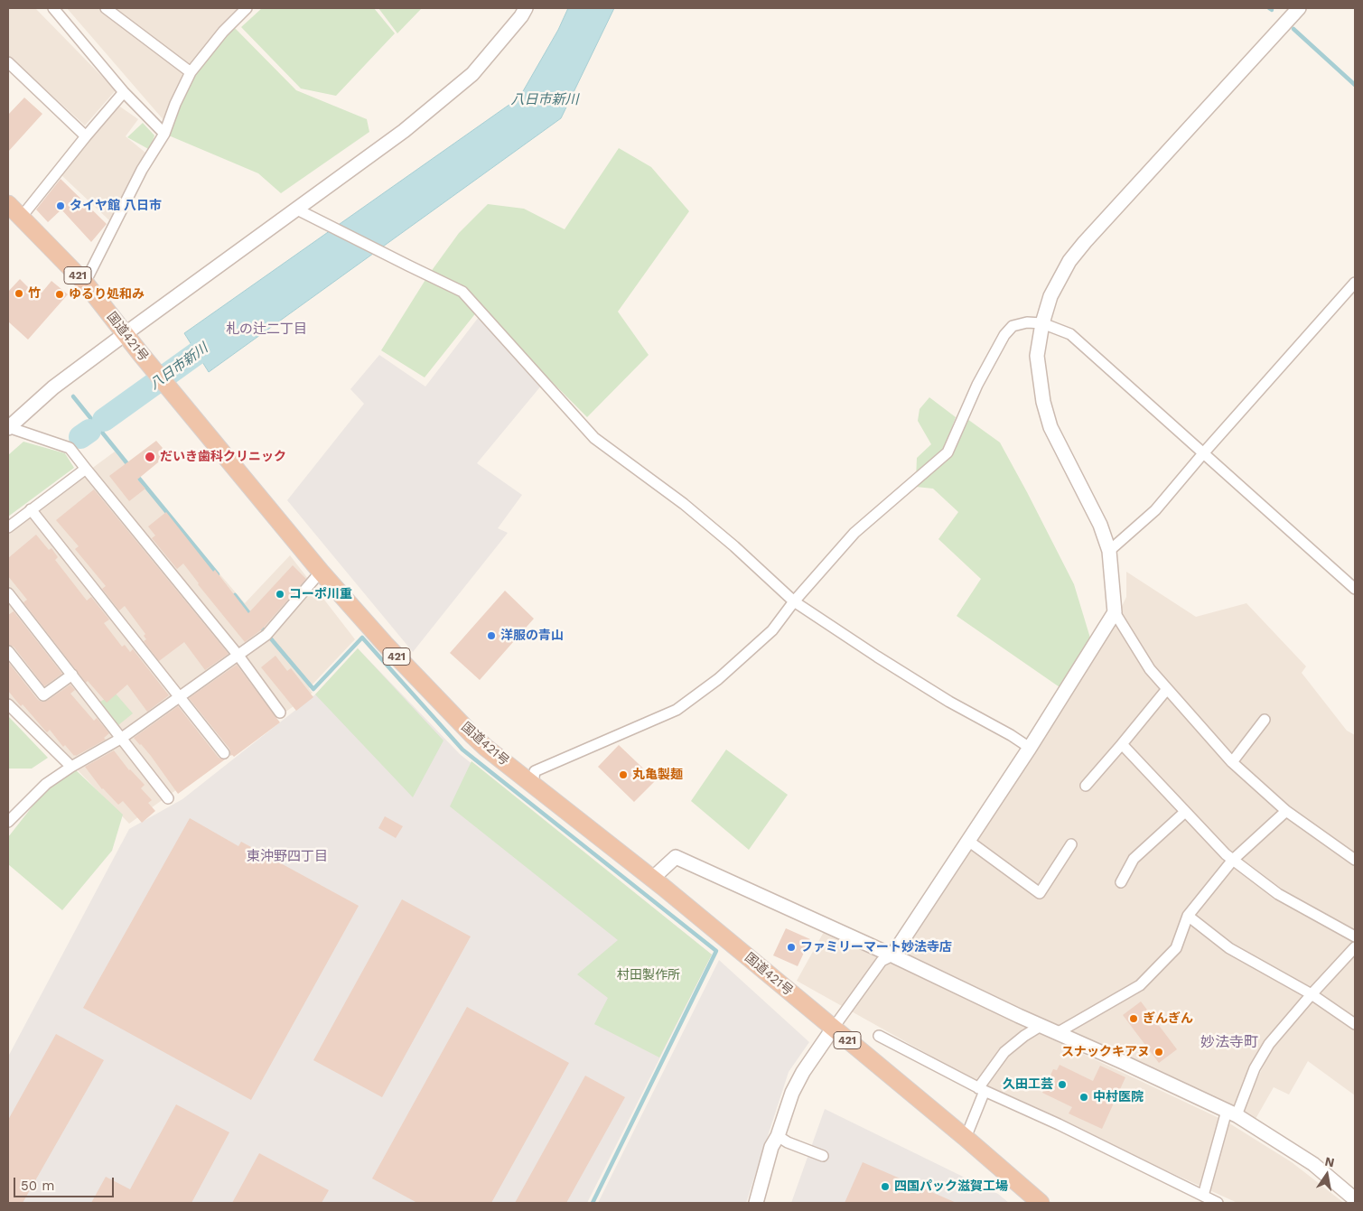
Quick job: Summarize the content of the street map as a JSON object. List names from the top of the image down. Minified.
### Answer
{"streets":{"highway":["421","国道421号"]},"districts":["札の辻二丁目","東沖野四丁目","妙法寺町"],"water":["八日市新川"],"parks":["村田製作所"],"places":["タイヤ館 八日市","竹","ゆるり処和み","だいき歯科クリニック","コーポ川重","洋服の青山","丸亀製麺","ファミリーマート妙法寺店","ぎんぎん","スナックキアヌ","久田工芸","中村医院","四国パック滋賀工場"],"scale_bar":"50 m","north":"top"}
